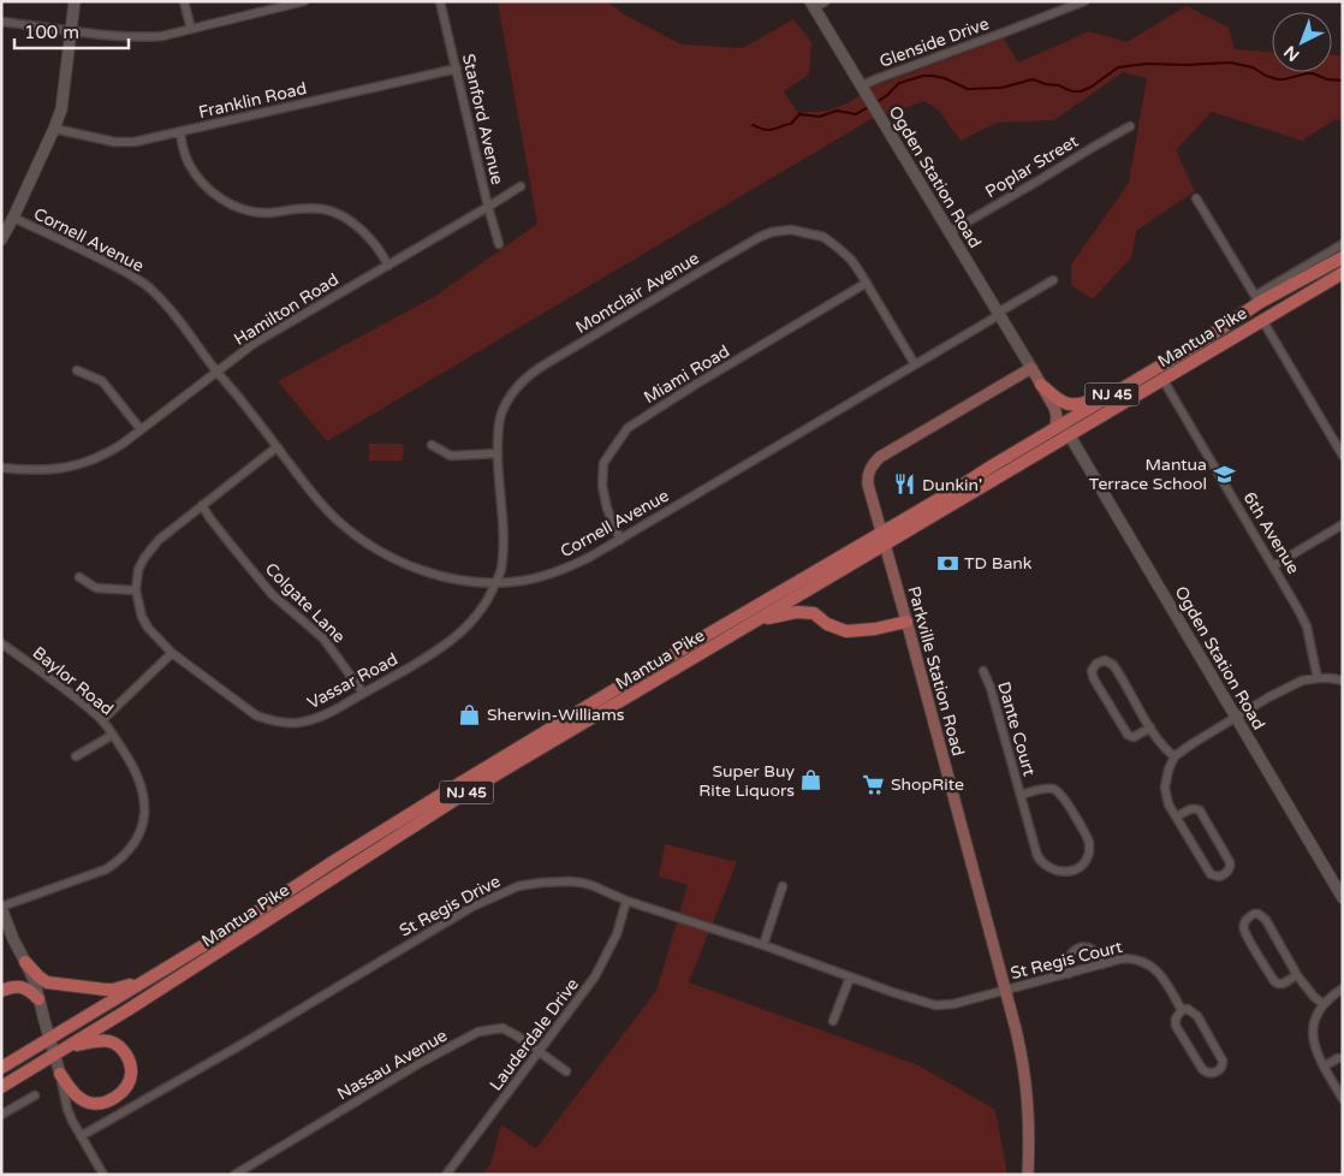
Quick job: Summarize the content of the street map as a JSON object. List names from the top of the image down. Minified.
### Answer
{"streets":{"main road":["Mantua Pike","NJ 45","Parkville Station Road"],"street":["Glenside Drive","Franklin Road","Stanford Avenue","Poplar Street","Ogden Station Road","Cornell Avenue","Montclair Avenue","Hamilton Road","Miami Road","6th Avenue","Colgate Lane","Baylor Road","Vassar Road","Dante Court","St Regis Drive","St Regis Court","Lauderdale Drive","Nassau Avenue"]},"crossings":[["Glenside Drive","Ogden Station Road"],["Franklin Road","Stanford Avenue"],["Stanford Avenue","Hamilton Road"],["Poplar Street","Ogden Station Road"],["Ogden Station Road","Cornell Avenue"],["Ogden Station Road","Mantua Pike"],["Ogden Station Road","Parkville Station Road"],["Cornell Avenue","Montclair Avenue"],["Cornell Avenue","Hamilton Road"],["Cornell Avenue","Miami Road"],["Cornell Avenue","Vassar Road"],["Montclair Avenue","Miami Road"],["Montclair Avenue","Vassar Road"],["Mantua Pike","6th Avenue"],["Mantua Pike","Parkville Station Road"],["Colgate Lane","Vassar Road"],["Parkville Station Road","St Regis Drive"],["Parkville Station Road","St Regis Court"],["St Regis Drive","St Regis Court"],["St Regis Drive","Lauderdale Drive"],["Lauderdale Drive","Nassau Avenue"]],"places":{"school or university":["Mantua Terrace School"],"restaurant":["Dunkin'"],"bank":["TD Bank"],"shop":["Sherwin-Williams","Super Buy Rite Liquors"],"supermarket":["ShopRite"]},"scale_bar":"100 m","north":"bottom left"}
